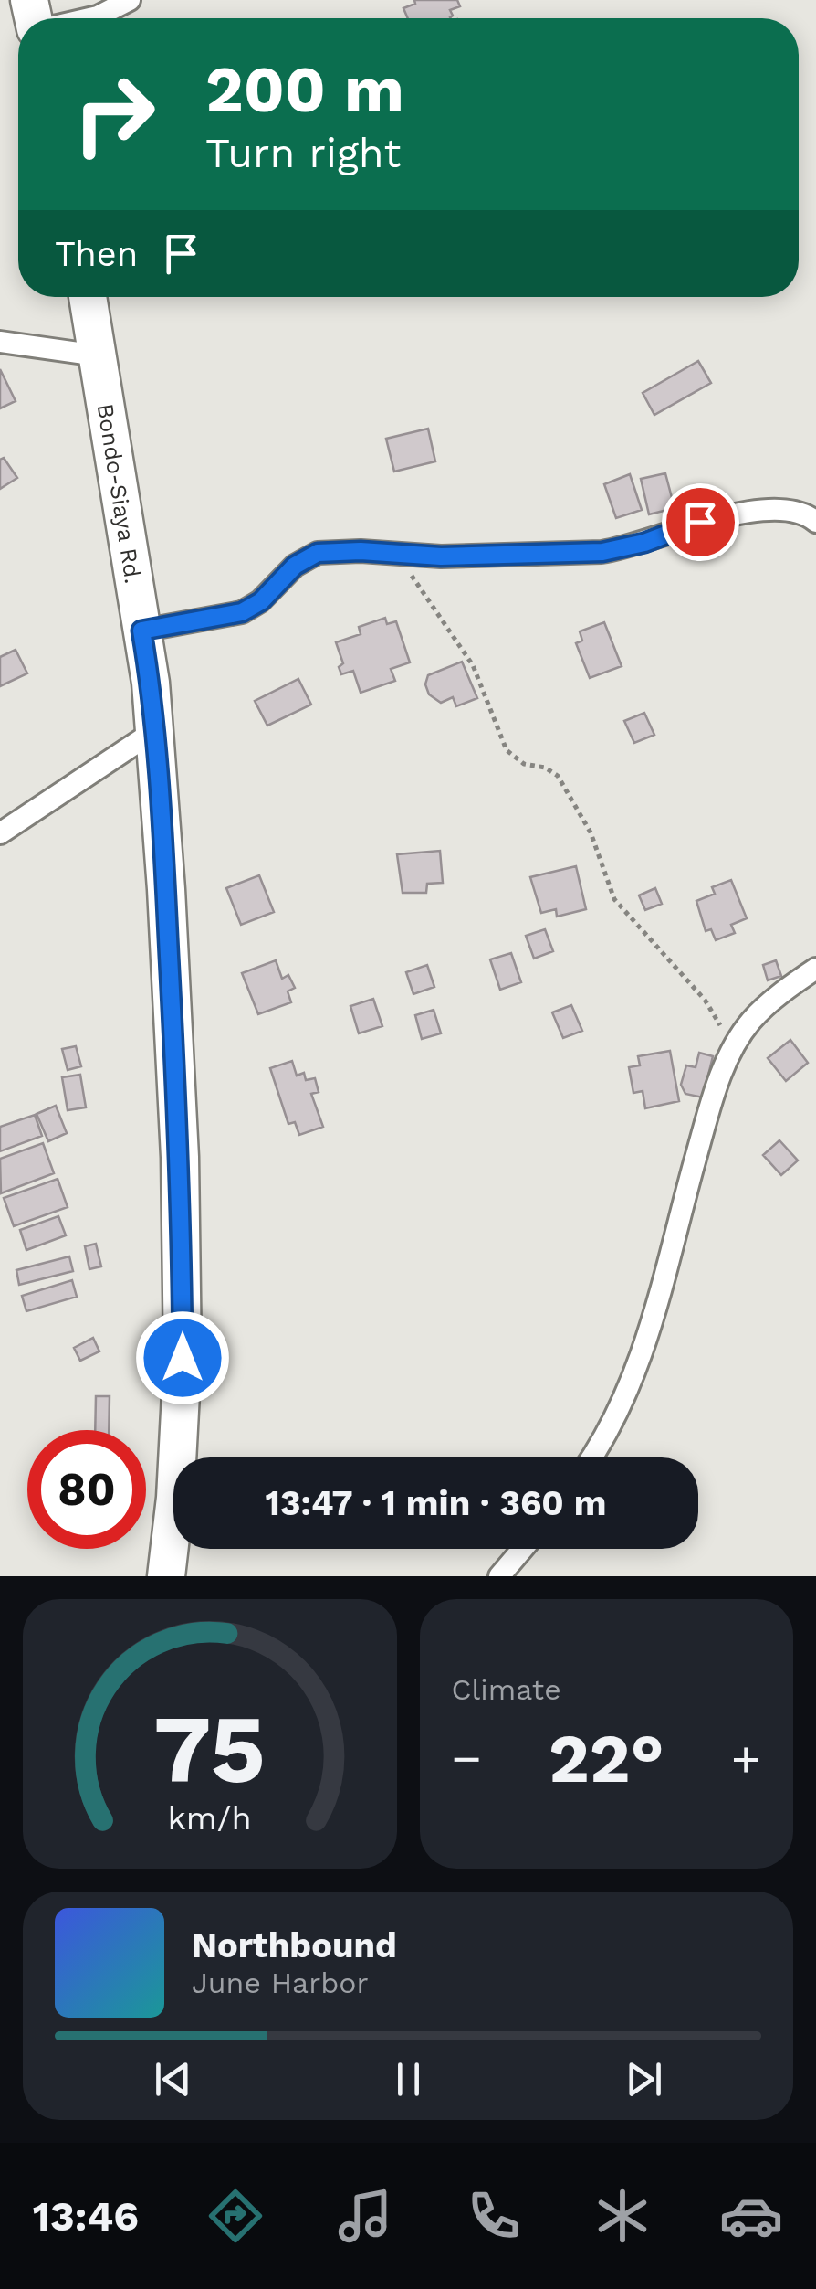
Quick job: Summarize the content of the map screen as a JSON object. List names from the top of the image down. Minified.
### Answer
{"streets":{"highway":["Bondo-Siaya Rd."]},"page":{"turn":["200 m","Turn right"],"then":"Then","limit":"80","trip":"13:47 · 1 min · 360 m","tile":"Climate","heat":["−","22°","+"],"song":["Northbound","June Harbor"],"tabs":"13:46","gauge":["75","km/h"]}}
